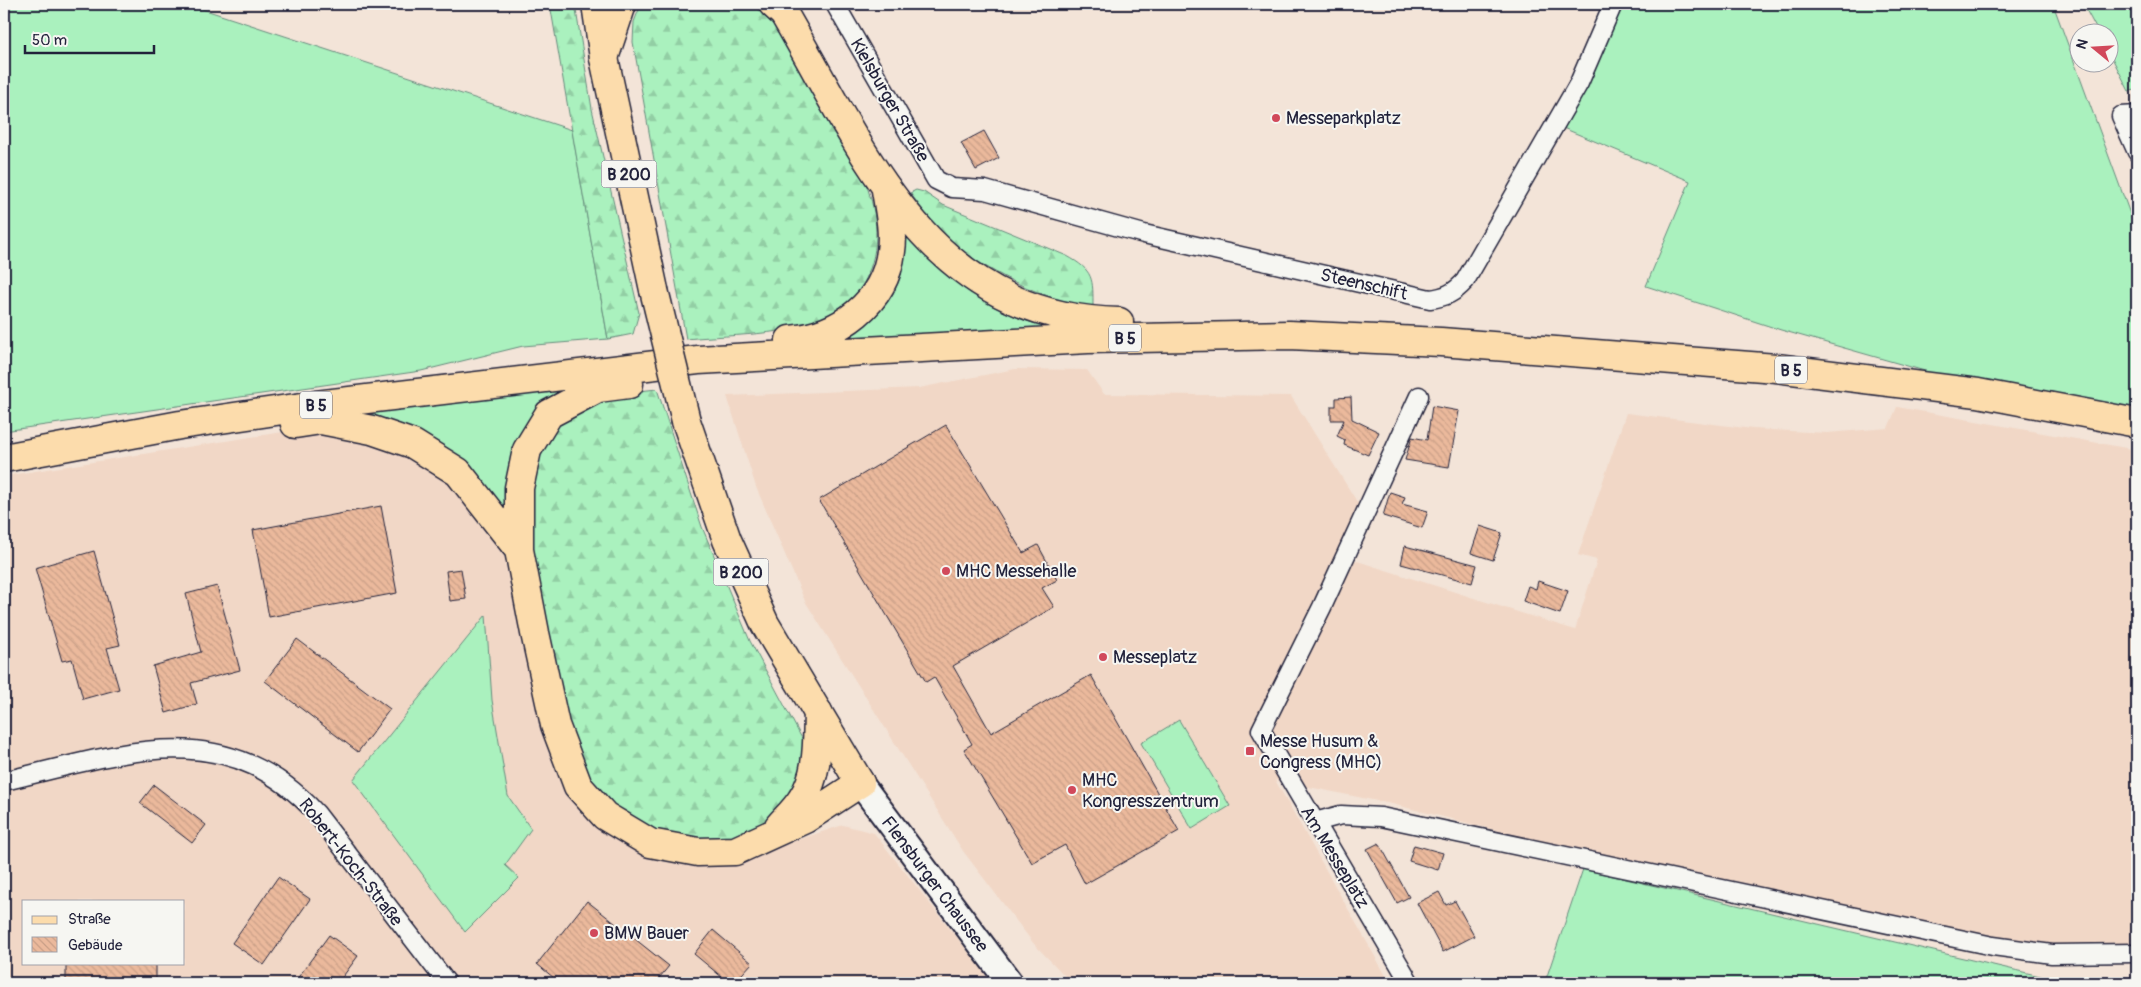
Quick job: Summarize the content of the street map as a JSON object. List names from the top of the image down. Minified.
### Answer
{"streets":{"main road":["B 200","B 5","Flensburger Chaussee"],"street":["Kielsburger Straße","Steenschift","Am Messeplatz","Robert-Koch-Straße"]},"crossings":[["Kielsburger Straße","Steenschift"],["B 200","Flensburger Chaussee"]],"places":{"other":["Messeparkplatz","MHC Messehalle","Messeplatz","MHC Kongresszentrum","BMW Bauer"],"transit":["Messe Husum & Congress (MHC)"]},"legend":["Straße","Gebäude"],"scale_bar":"50 m","north":"left"}
